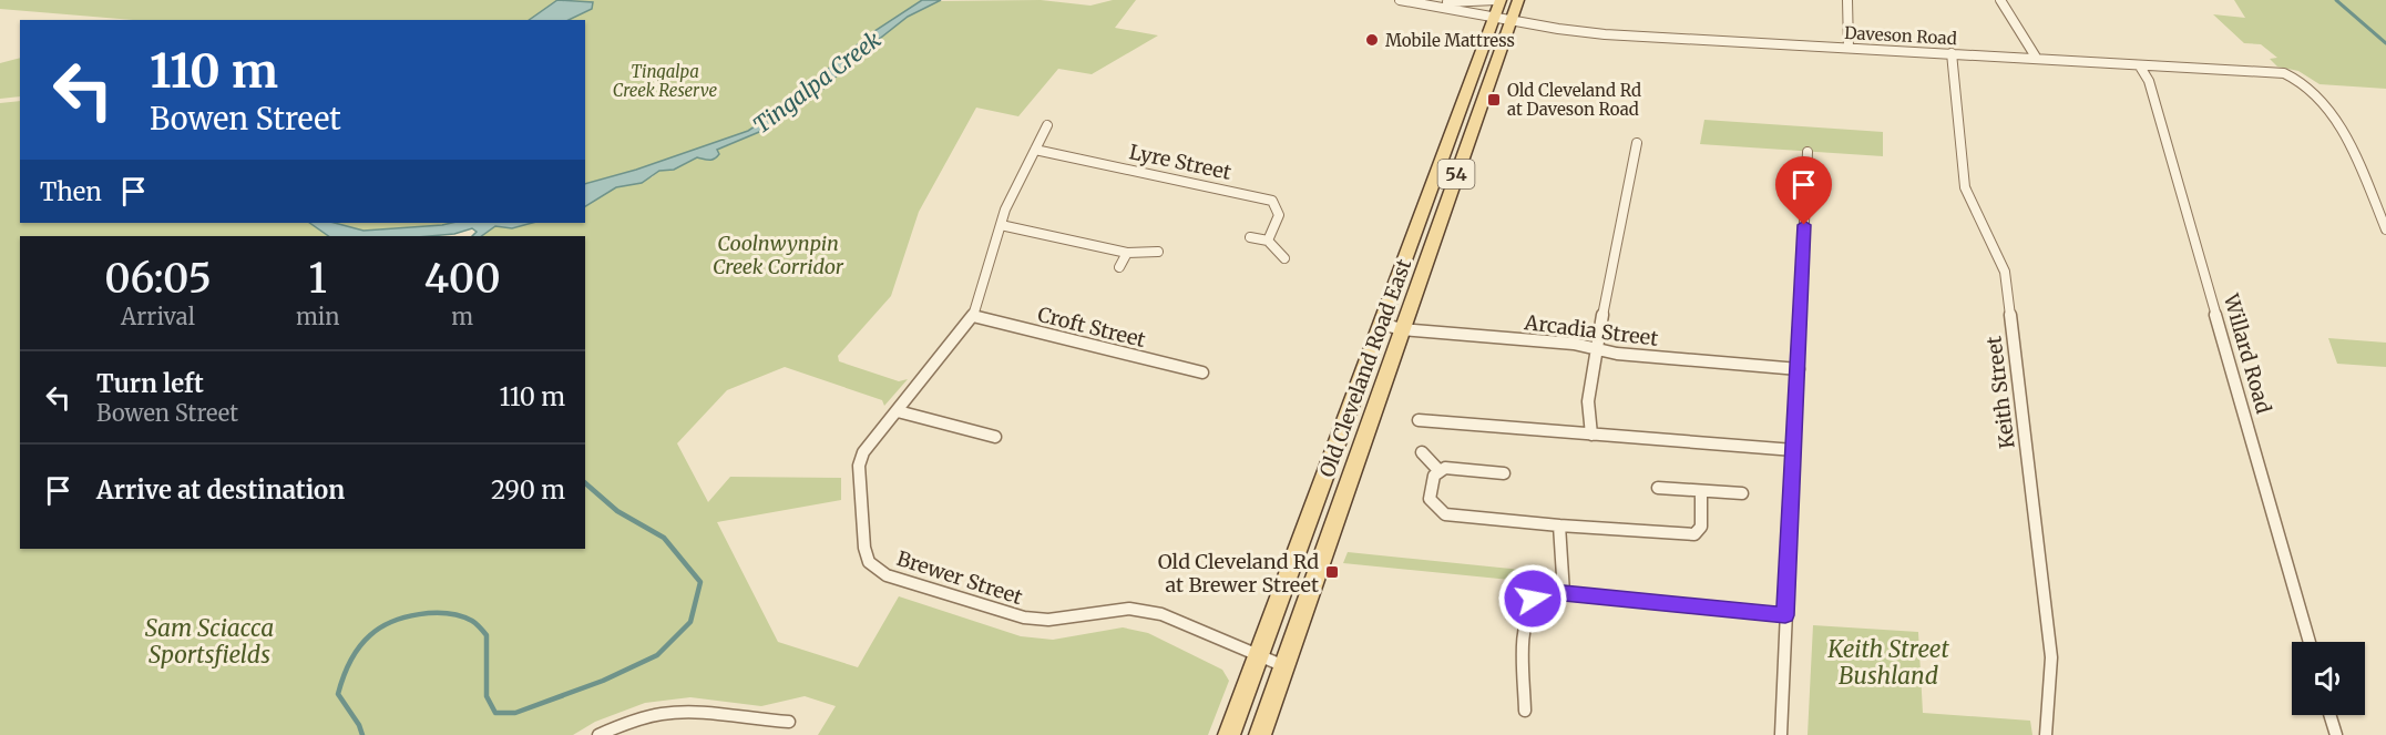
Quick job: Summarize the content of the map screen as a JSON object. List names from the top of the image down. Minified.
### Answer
{"streets":{"main road":["54","Old Cleveland Road East"],"street":["Daveson Road","Lyre Street","Croft Street","Arcadia Street","Willard Road","Keith Street","Brewer Street"]},"crossings":[["Daveson Road","Willard Road"],["Daveson Road","Old Cleveland Road East"],["Daveson Road","Keith Street"],["Lyre Street","Brewer Street"],["Croft Street","Brewer Street"],["Arcadia Street","Old Cleveland Road East"],["Old Cleveland Road East","Brewer Street"]],"water":["Tingalpa Creek"],"parks":["Tingalpa Creek Reserve","Coolnwynpin Creek Corridor","Sam Sciacca Sportsfields","Keith Street Bushland"],"places":{"other":["Mobile Mattress"],"transit":["Old Cleveland Rd at Daveson Road","Old Cleveland Rd at Brewer Street"]},"page":{"turn":["110 m","Bowen Street"],"then":"Then","eta":["06:05","Arrival","1","min","400","m"],"list":[{"name":"Turn left","note":"Bowen Street","value":"110 m"},{"name":"Arrive at destination","value":"290 m"}]}}
